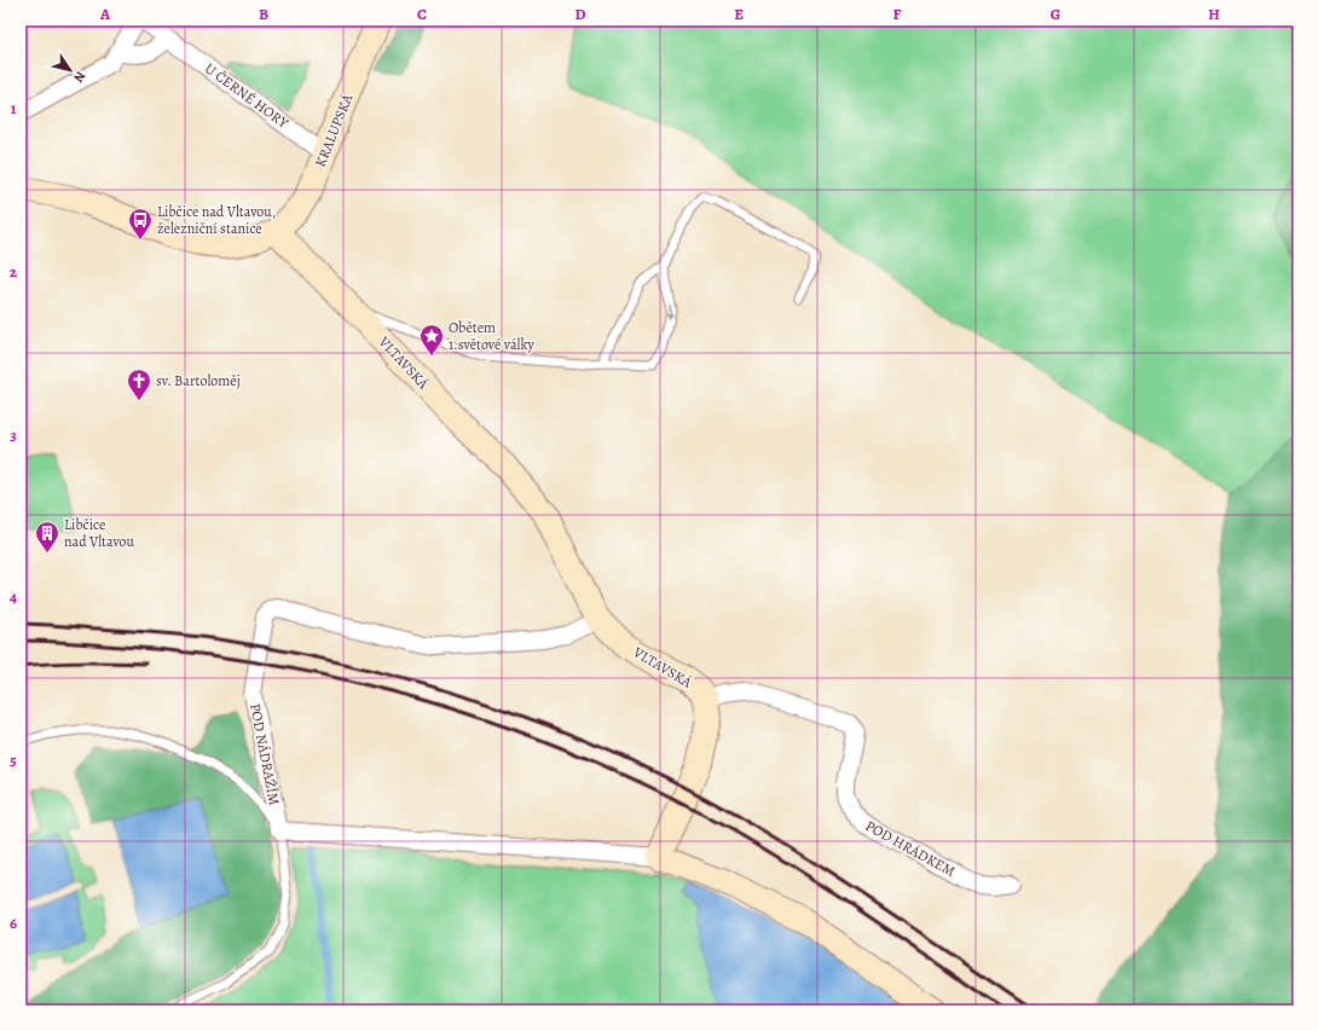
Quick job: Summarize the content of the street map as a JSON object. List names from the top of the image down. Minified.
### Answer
{"streets":{"street":["U ČERNÉ HORY","KRALUPSKÁ","VLTAVSKÁ","POD NÁDRAŽÍM","POD HRÁDKEM"]},"crossings":[["U ČERNÉ HORY","KRALUPSKÁ"],["KRALUPSKÁ","VLTAVSKÁ"],["VLTAVSKÁ","POD NÁDRAŽÍM"],["VLTAVSKÁ","POD HRÁDKEM"]],"places":{"bus stop":["Libčice nad Vltavou, železniční stanice"],"place":["Obětem 1.světové války"],"church":["sv. Bartoloměj"],"building":["Libčice nad Vltavou"]},"north":"bottom right","grid":{"columns":["A","B","C","D","E","F","G","H"],"rows":["1","2","3","4","5","6"]}}
